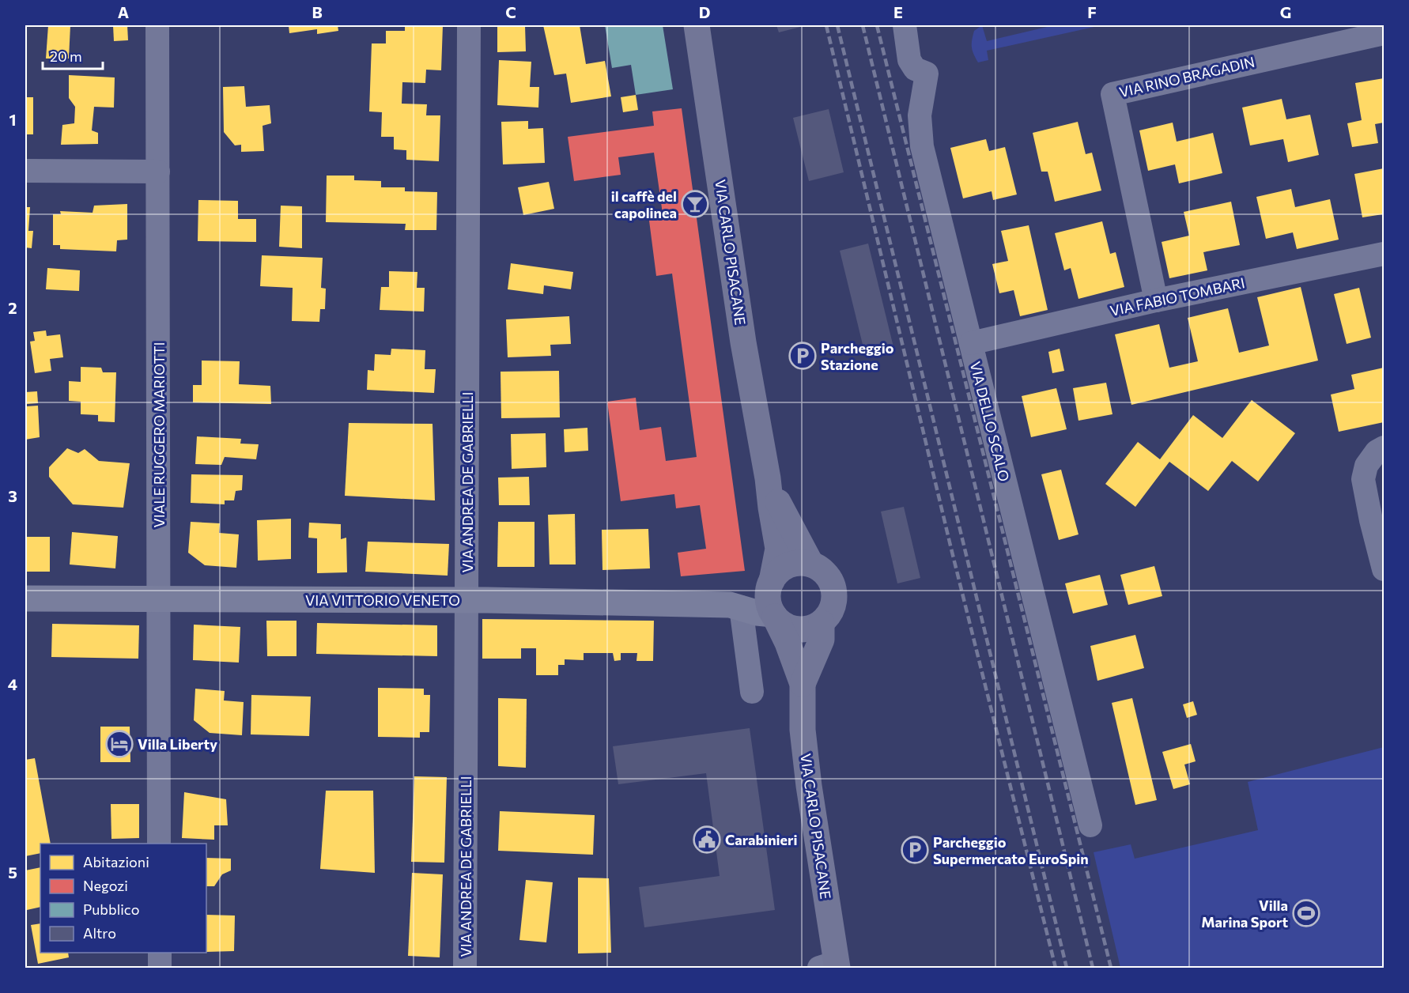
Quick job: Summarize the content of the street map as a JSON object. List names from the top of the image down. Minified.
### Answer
{"streets":{"main road":["VIA CARLO PISACANE"],"street":["VIA RINO BRAGADIN","VIA FABIO TOMBARI","VIA DELLO SCALO","VIALE RUGGERO MARIOTTI","VIA ANDREA DE GABRIELLI","VIA VITTORIO VENETO"]},"crossings":[["VIA RINO BRAGADIN","VIA FABIO TOMBARI"],["VIA FABIO TOMBARI","VIA DELLO SCALO"],["VIALE RUGGERO MARIOTTI","VIA VITTORIO VENETO"],["VIA ANDREA DE GABRIELLI","VIA VITTORIO VENETO"]],"places":{"bar":["il caffè del capolinea"],"parking":["Parcheggio Stazione","Parcheggio Supermercato EuroSpin"],"hotel":["Villa Liberty"],"public building":["Carabinieri"],"sports":["Villa Marina Sport"]},"legend":["Abitazioni","Negozi","Pubblico","Altro"],"scale_bar":"20 m","grid":{"columns":["A","B","C","D","E","F","G"],"rows":["1","2","3","4","5"]}}
